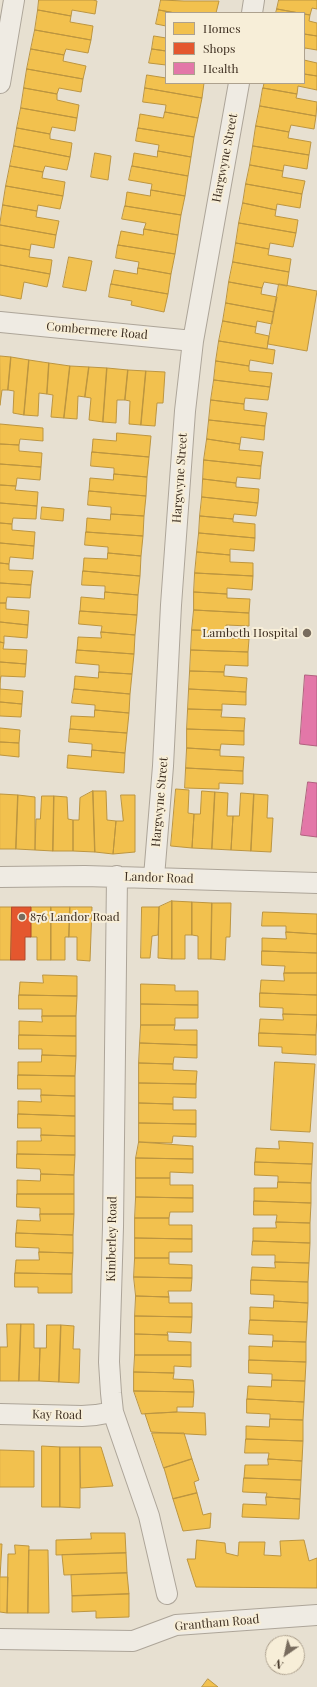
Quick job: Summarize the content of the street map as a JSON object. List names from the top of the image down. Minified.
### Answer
{"streets":{"street":["Hargwyne Street","Combermere Road","Landor Road","Kimberley Road","Kay Road","Grantham Road"]},"crossings":[["Hargwyne Street","Combermere Road"],["Hargwyne Street","Landor Road"],["Landor Road","Kimberley Road"],["Kimberley Road","Kay Road"]],"places":["Lambeth Hospital","876 Landor Road"],"legend":["Homes","Shops","Health"],"north":"bottom left"}
